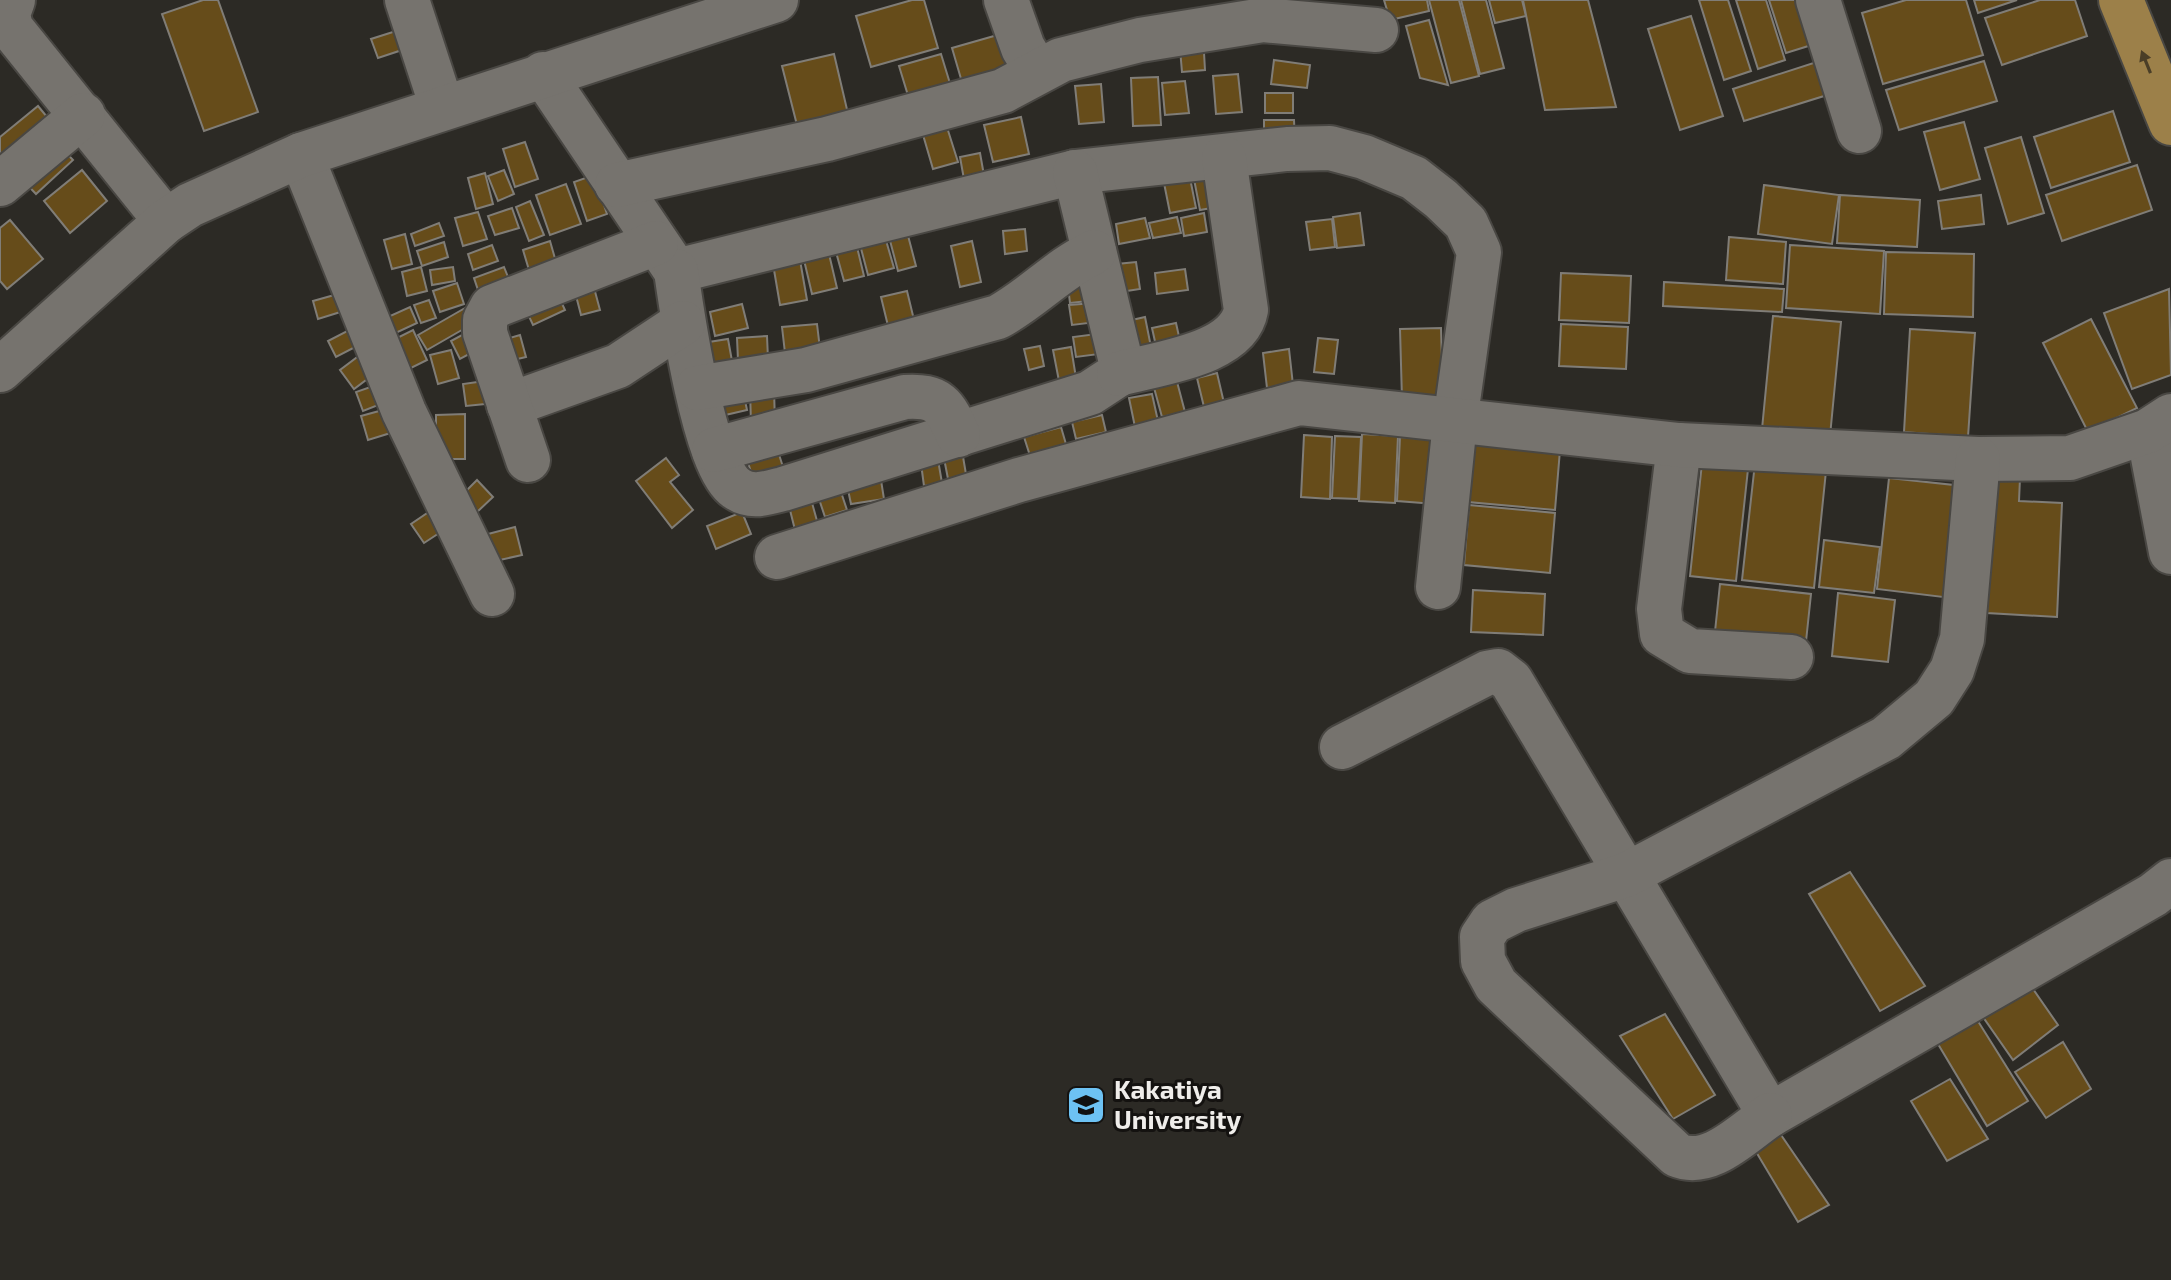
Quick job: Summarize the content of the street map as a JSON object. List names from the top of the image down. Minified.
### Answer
{"places":{"school or university":["Kakatiya University"]}}
